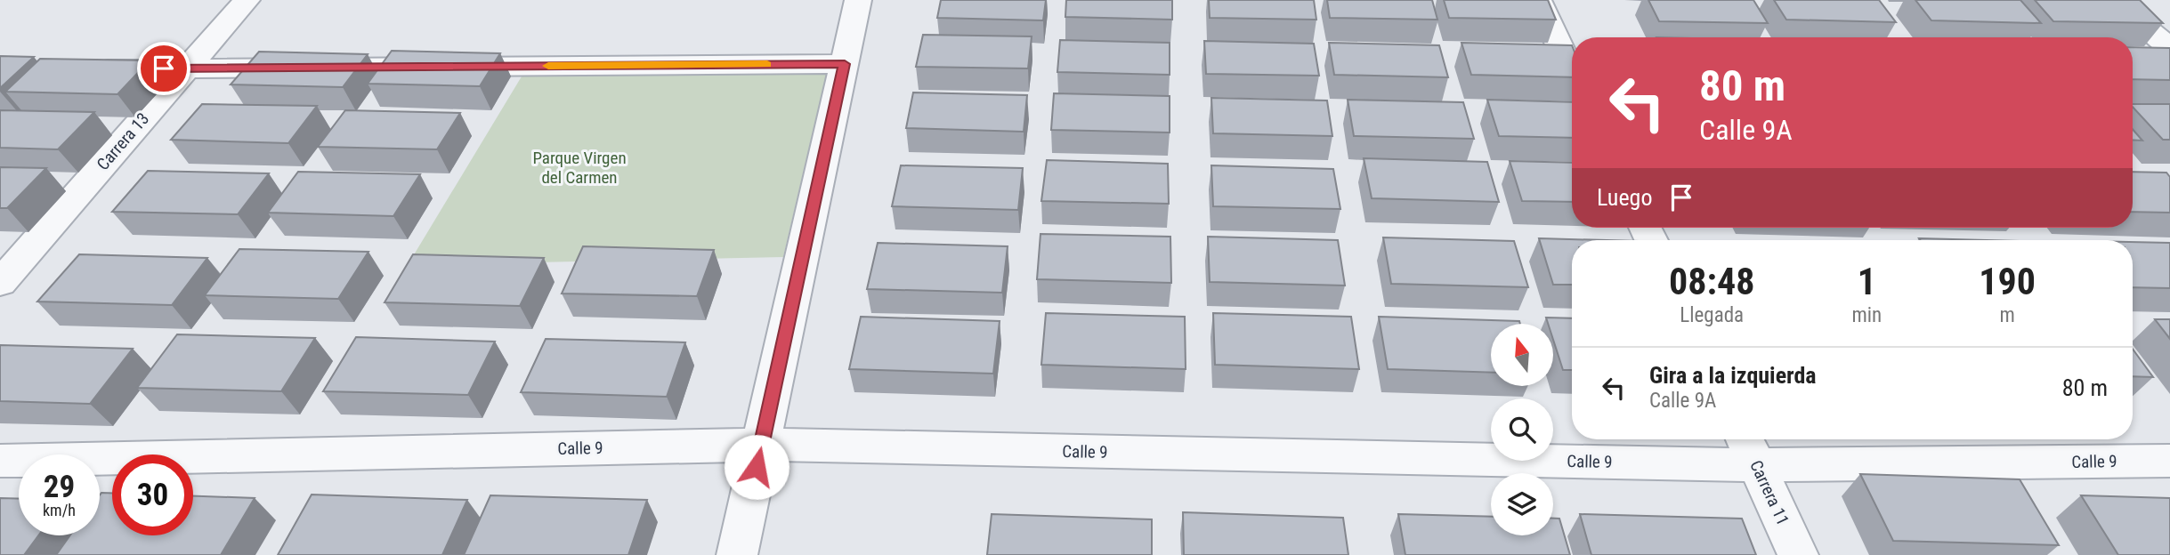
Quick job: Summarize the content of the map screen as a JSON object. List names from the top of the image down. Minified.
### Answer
{"streets":{"street":["Carrera 13","Calle 9","Carrera 11"]},"crossings":[["Calle 9","Carrera 11"]],"parks":["Parque Virgen del Carmen"],"north":"top","page":{"turn":["80 m","Calle 9A"],"then":"Luego","eta":["08:48","Llegada","1","min","190","m"],"list":[{"name":"Gira a la izquierda","note":"Calle 9A","value":"80 m"}],"speed":"29 km/h","limit":"30"}}
